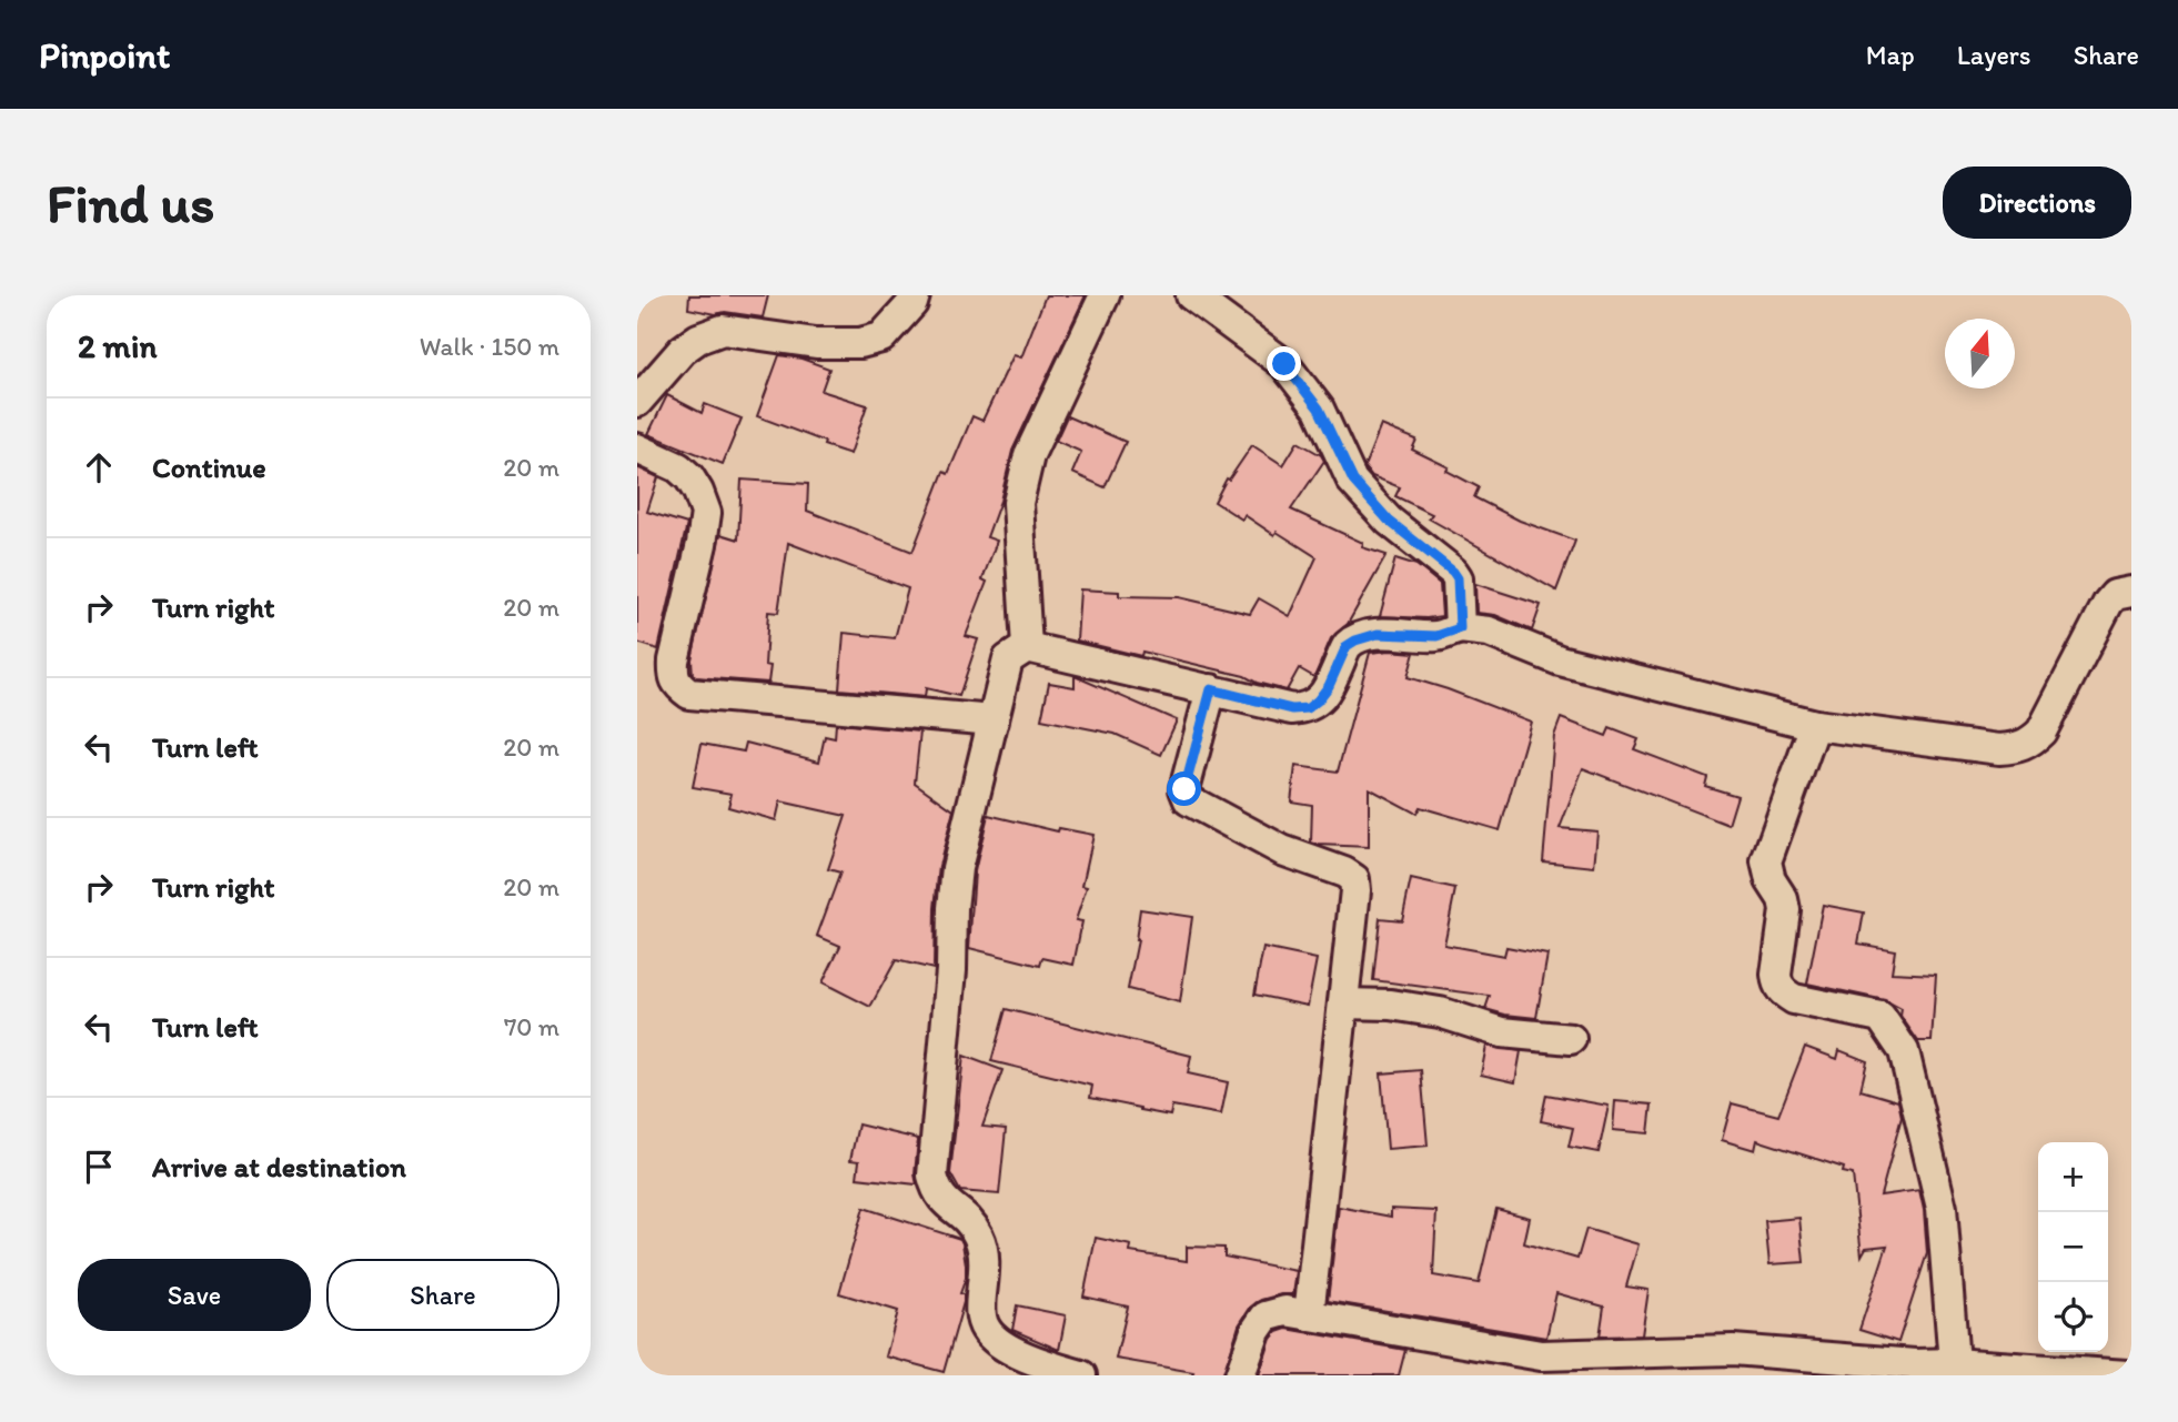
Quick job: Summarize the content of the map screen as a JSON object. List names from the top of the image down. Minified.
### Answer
{"north":"top","page":{"header":"Pinpoint","nav":["Map","Layers","Share"],"buttons":["Directions",["Save","Share"]],"title":"Find us","heading":["2 min","Walk · 150 m"],"list":[["Continue","20 m"],["Turn right","20 m"],["Turn left","20 m"],["Turn right","20 m"],["Turn left","70 m"],"Arrive at destination"],"map_buttons":["+","−"]}}
